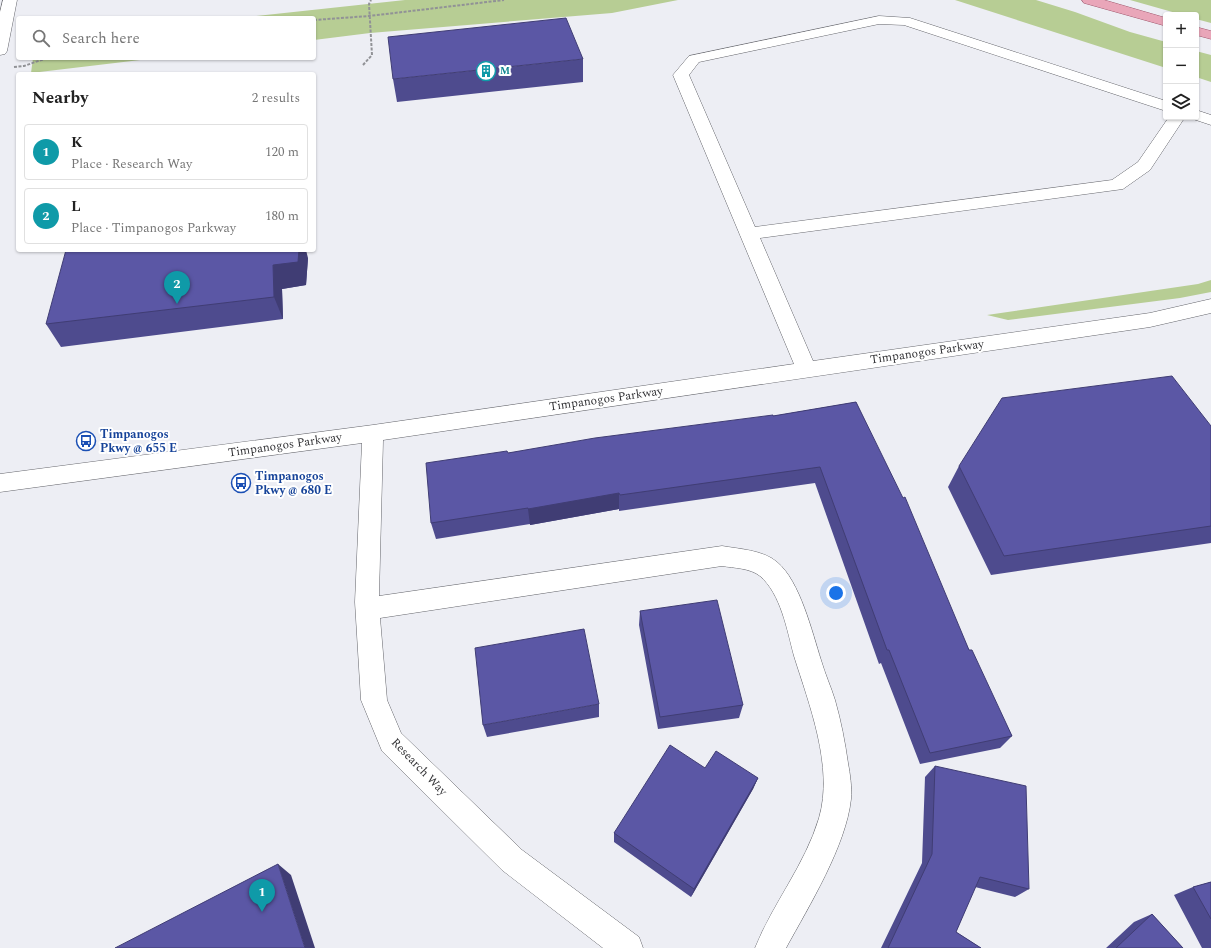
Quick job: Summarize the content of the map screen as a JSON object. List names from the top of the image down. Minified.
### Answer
{"streets":{"street":["Timpanogos Parkway","Research Way"]},"crossings":[["Timpanogos Parkway","Research Way"]],"places":{"building":["M"],"bus stop":["Timpanogos Pkwy @ 655 E","Timpanogos Pkwy @ 680 E"]},"page":{"map_buttons":["+","−"],"search":"Search here","heading":["Nearby","2 results"],"list":[{"mark":"1","name":"K","note":"Place · Research Way","value":"120 m"},{"mark":"2","name":"L","note":"Place · Timpanogos Parkway","value":"180 m"}],"pins":["2","1"]}}
